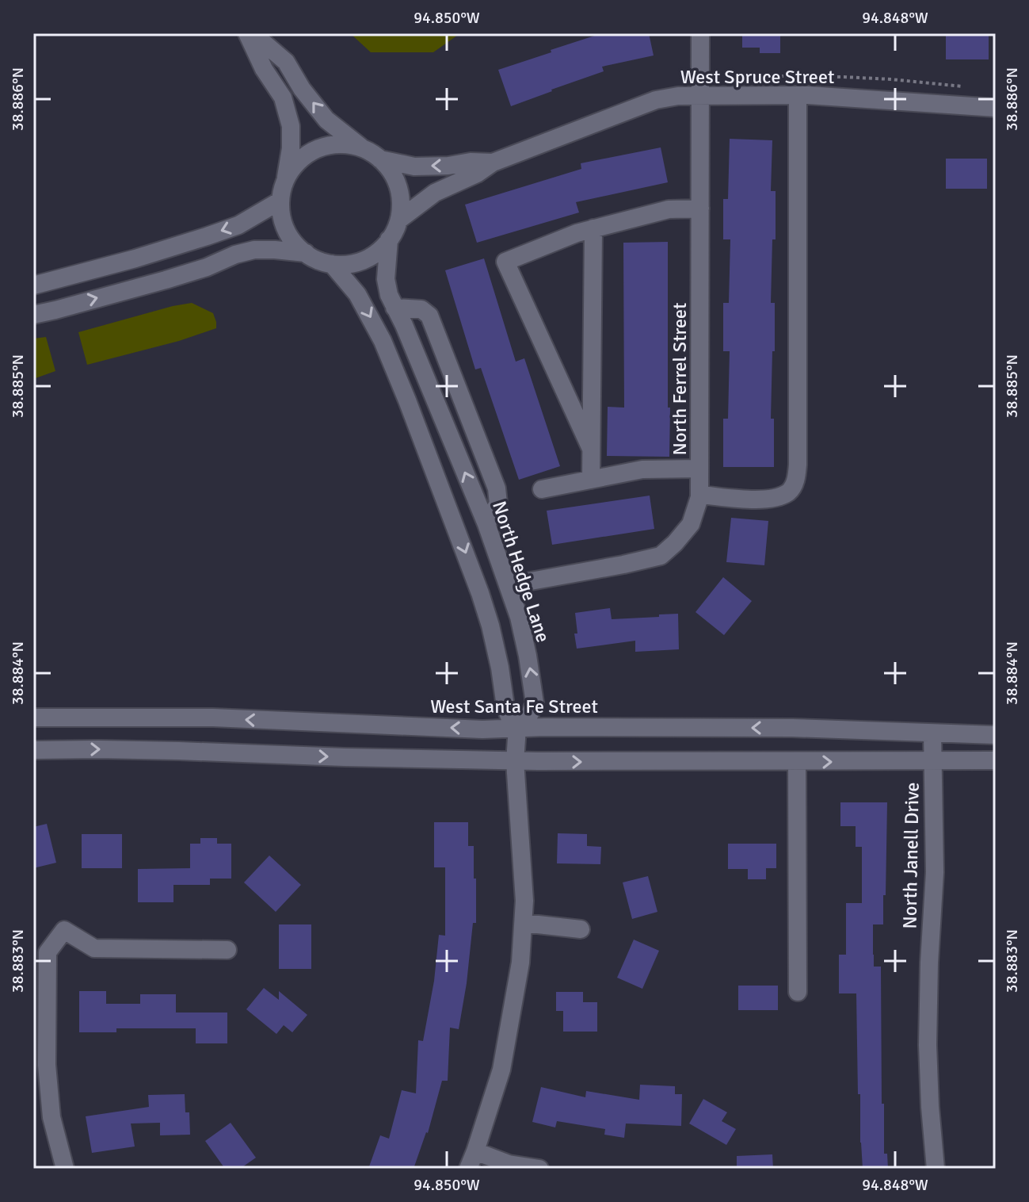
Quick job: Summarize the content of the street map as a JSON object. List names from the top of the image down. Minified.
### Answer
{"streets":{"street":["West Spruce Street","North Ferrel Street","North Hedge Lane","West Santa Fe Street","North Janell Drive"]},"crossings":[["West Spruce Street","North Ferrel Street"],["West Spruce Street","North Hedge Lane"],["North Ferrel Street","North Hedge Lane"],["North Hedge Lane","West Santa Fe Street"],["West Santa Fe Street","North Janell Drive"]],"coordinates":["94.850°W","94.848°W","38.886°N","38.885°N","38.884°N","38.883°N"]}
